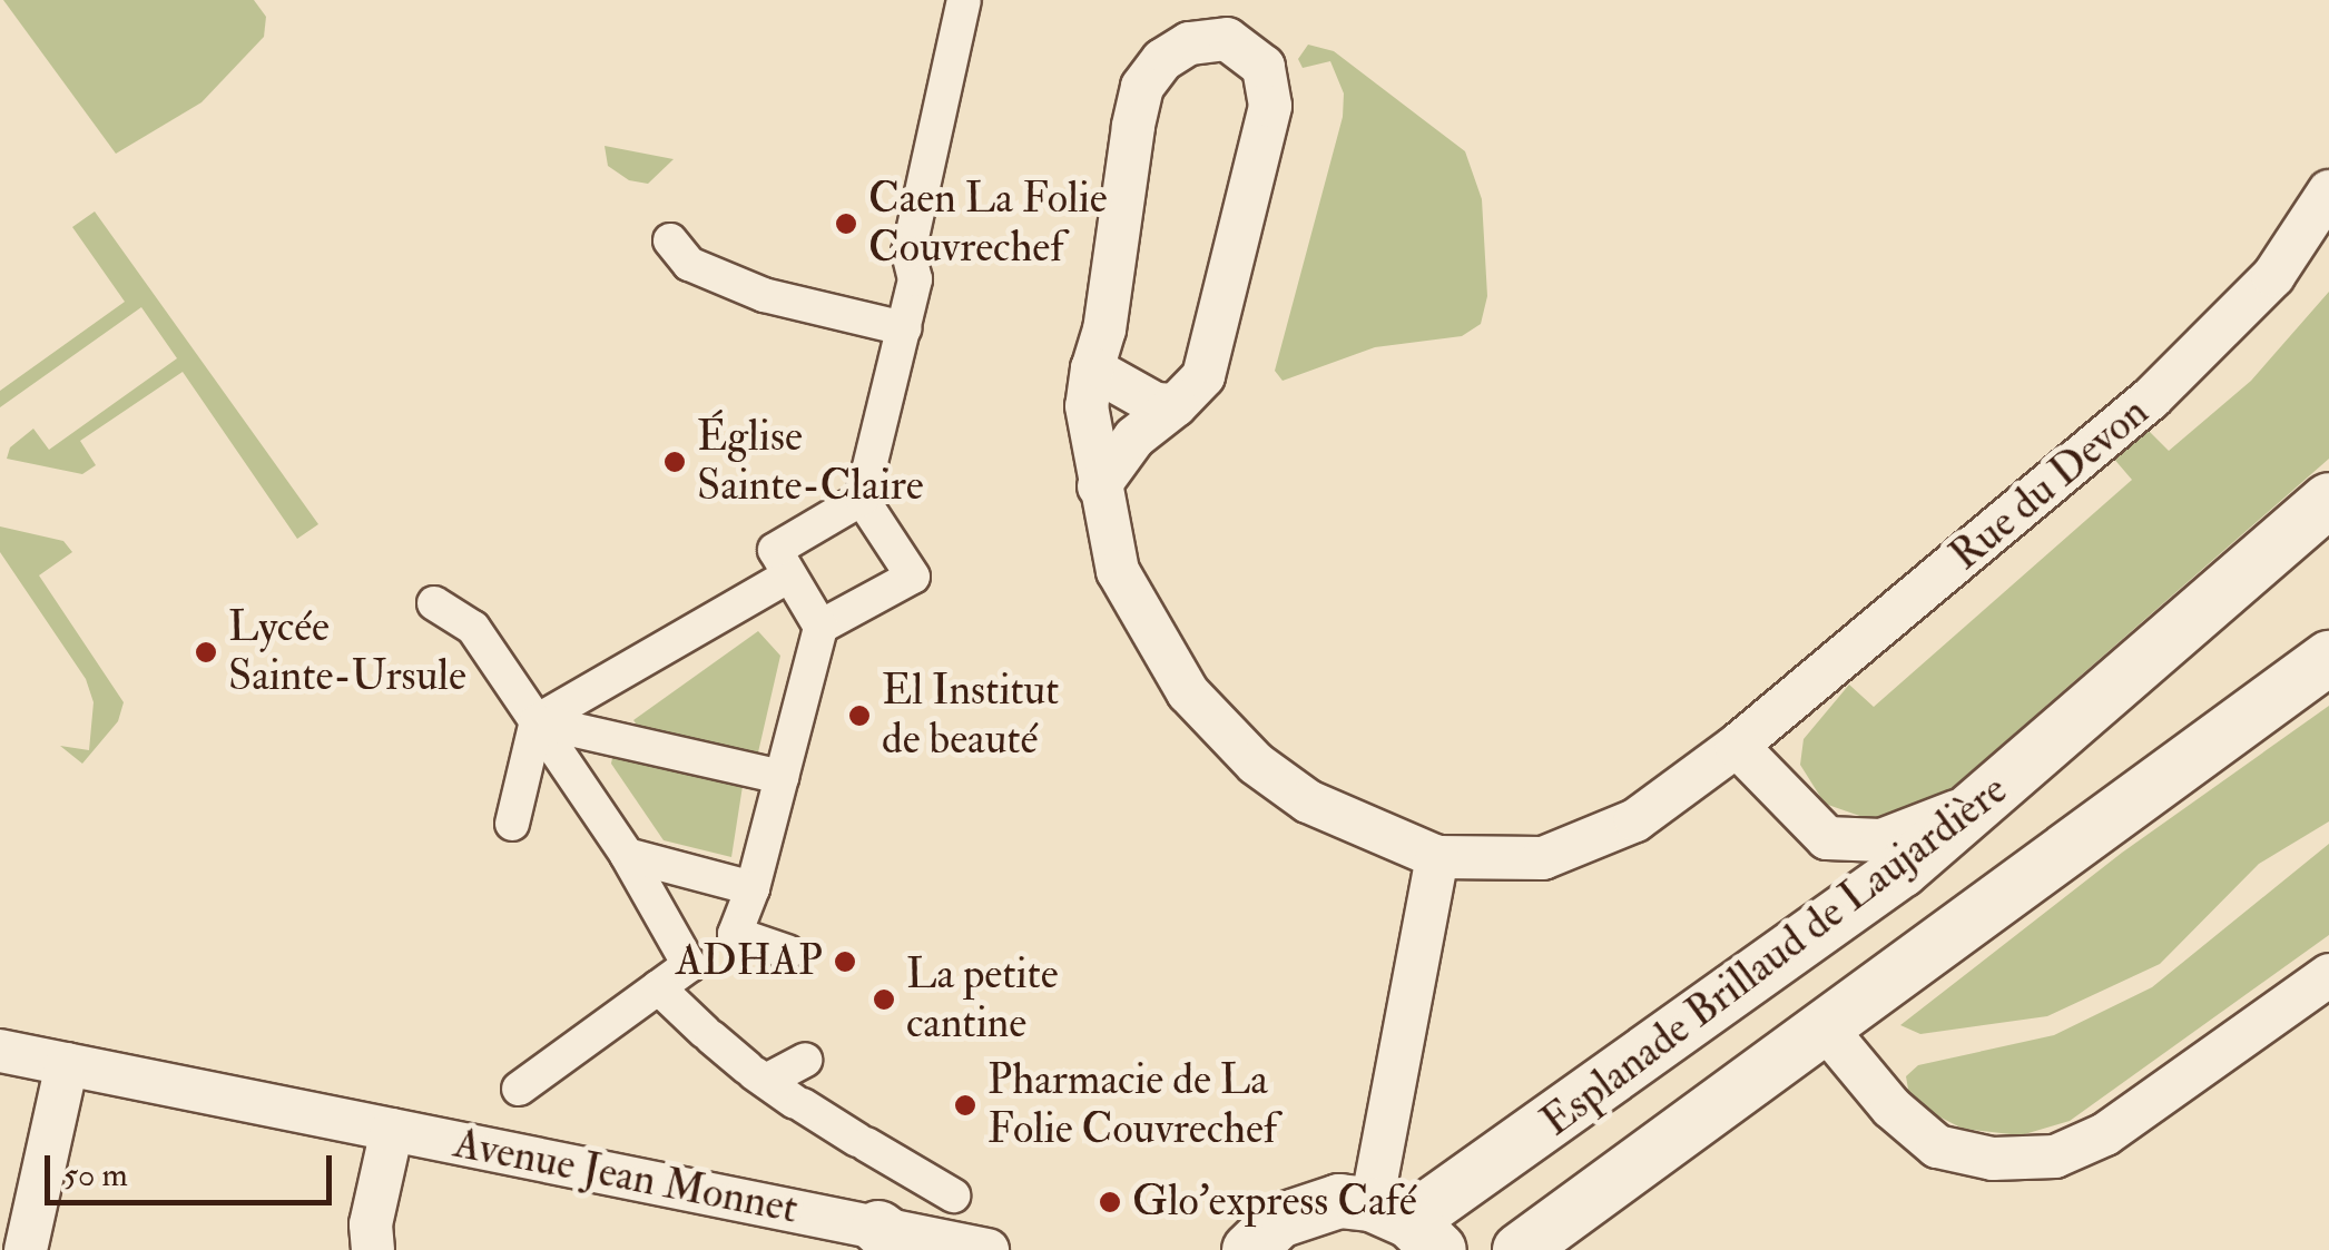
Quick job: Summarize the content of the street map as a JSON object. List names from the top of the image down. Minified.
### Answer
{"streets":{"street":["Rue du Devon","Esplanade Brillaud de Laujardière","Avenue Jean Monnet"]},"places":["Caen La Folie Couvrechef","Église Sainte-Claire","Lycée Sainte-Ursule","El Institut de beauté","ADHAP","La petite cantine","Pharmacie de La Folie Couvrechef","Glo'express Café"],"scale_bar":"50 m"}
